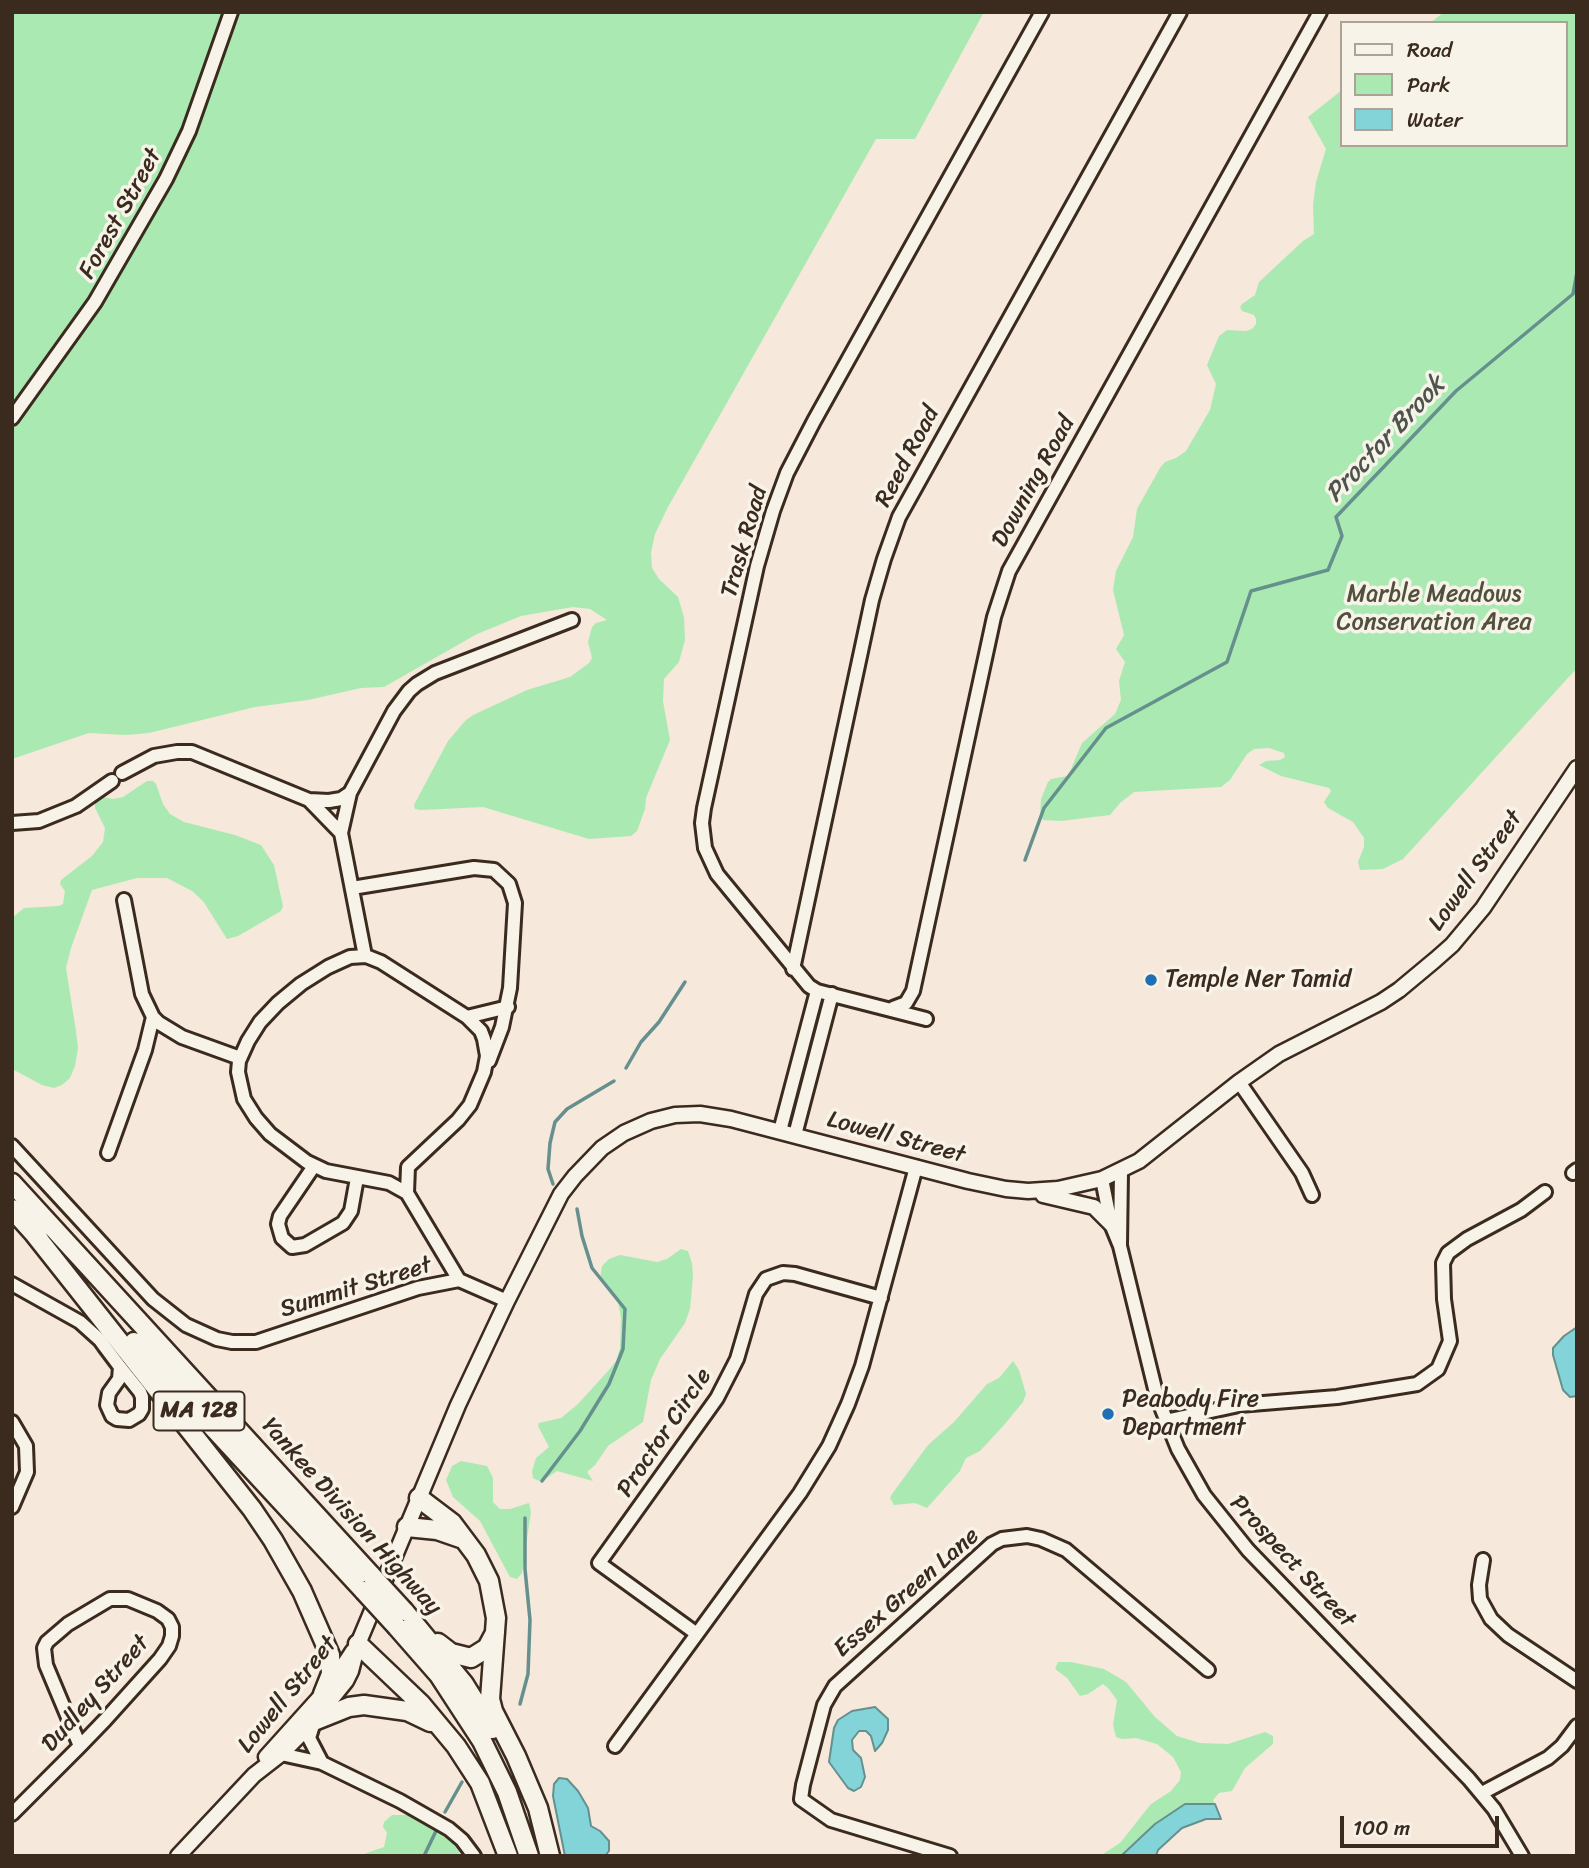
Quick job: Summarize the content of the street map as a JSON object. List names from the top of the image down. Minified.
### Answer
{"streets":{"highway":["MA 128","Yankee Division Highway"],"main road":["Lowell Street"],"street":["Forest Street","Reed Road","Downing Road","Trask Road","Summit Street","Proctor Circle","Prospect Street","Essex Green Lane","Dudley Street"]},"crossings":[["Reed Road","Trask Road"],["Lowell Street","Summit Street"],["Lowell Street","Prospect Street"]],"water":["Proctor Brook"],"parks":["Marble Meadows Conservation Area"],"places":["Temple Ner Tamid","Peabody Fire Department"],"legend":["Road","Park","Water"],"scale_bar":"100 m"}
